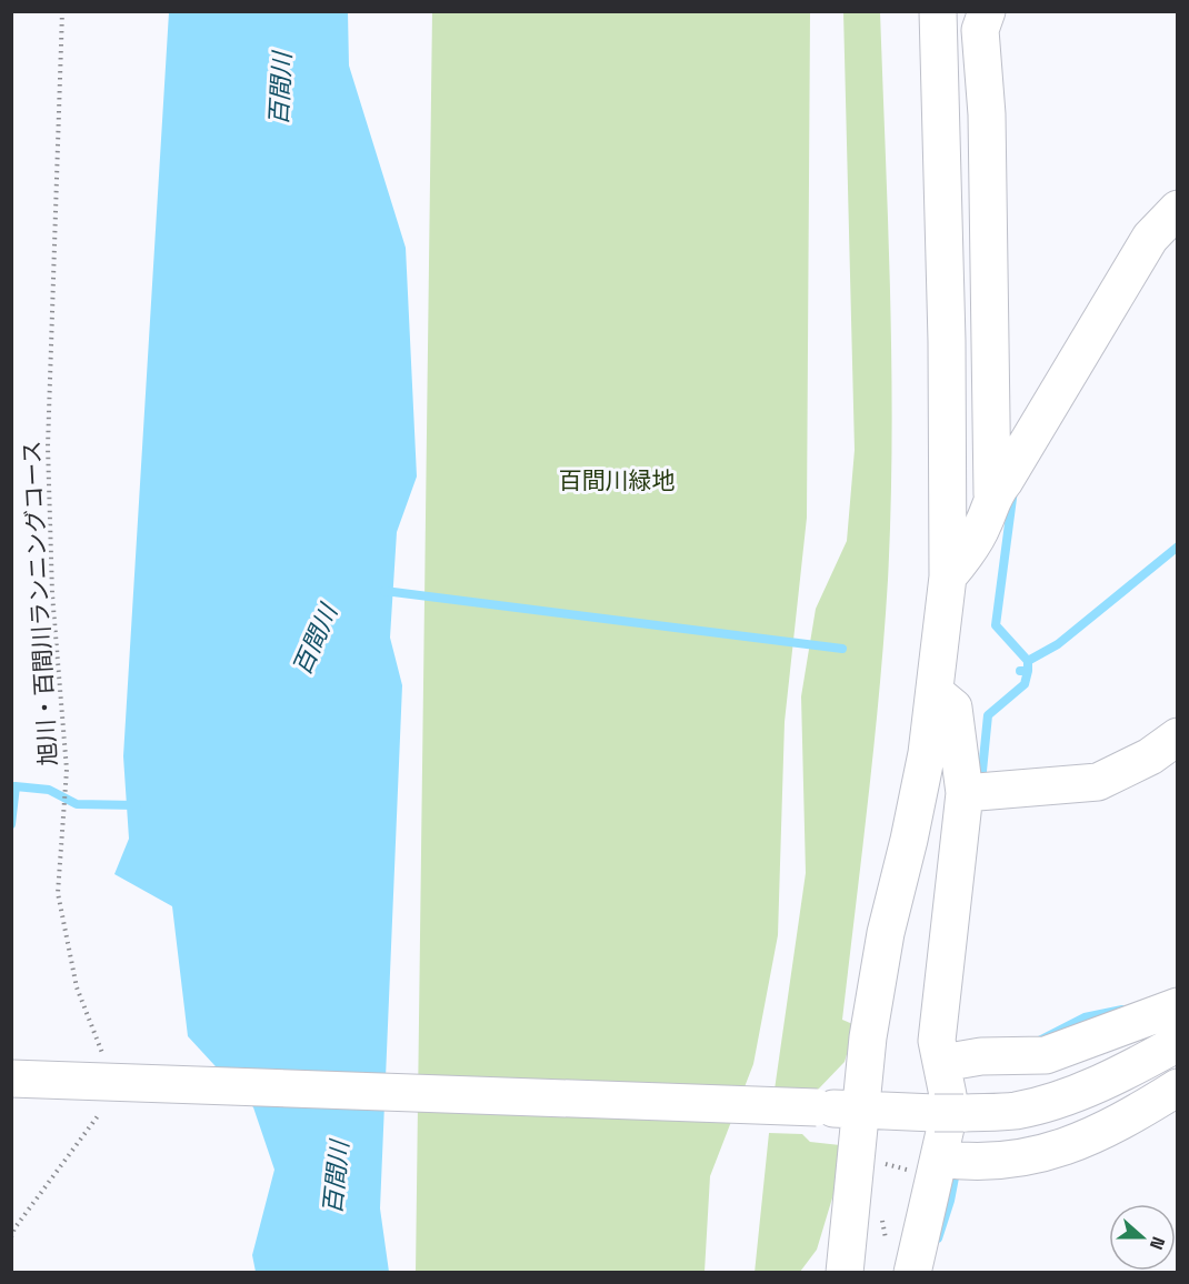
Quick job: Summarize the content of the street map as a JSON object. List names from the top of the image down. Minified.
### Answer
{"streets":{"path":["旭川・百間川ランニングコース"]},"water":["百間川"],"parks":["百間川緑地"],"north":"right"}
